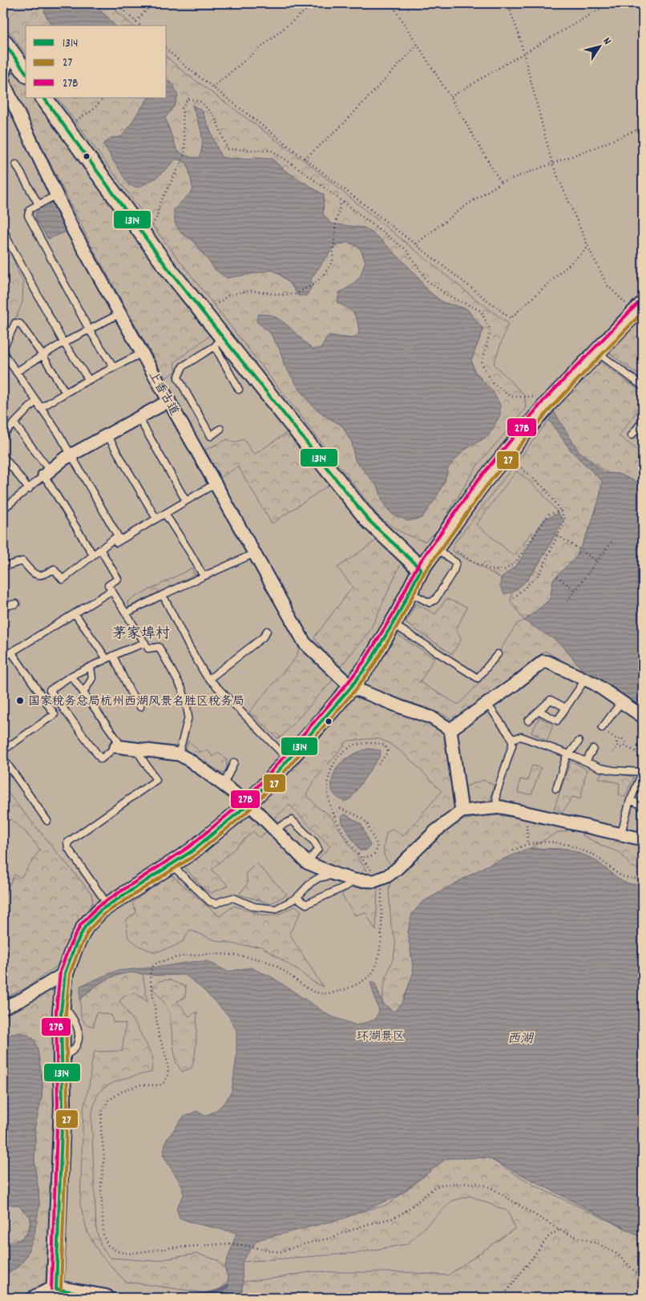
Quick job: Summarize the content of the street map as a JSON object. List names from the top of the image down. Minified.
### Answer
{"streets":{"street":["上香古道"]},"districts":["茅家埠村"],"water":["西湖"],"parks":["环湖景区"],"places":["国家税务总局杭州西湖风景名胜区税务局"],"lines":["transit line 1314","transit line 27B","transit line 27"],"legend":["1314","27","27B"],"north":"top right"}
